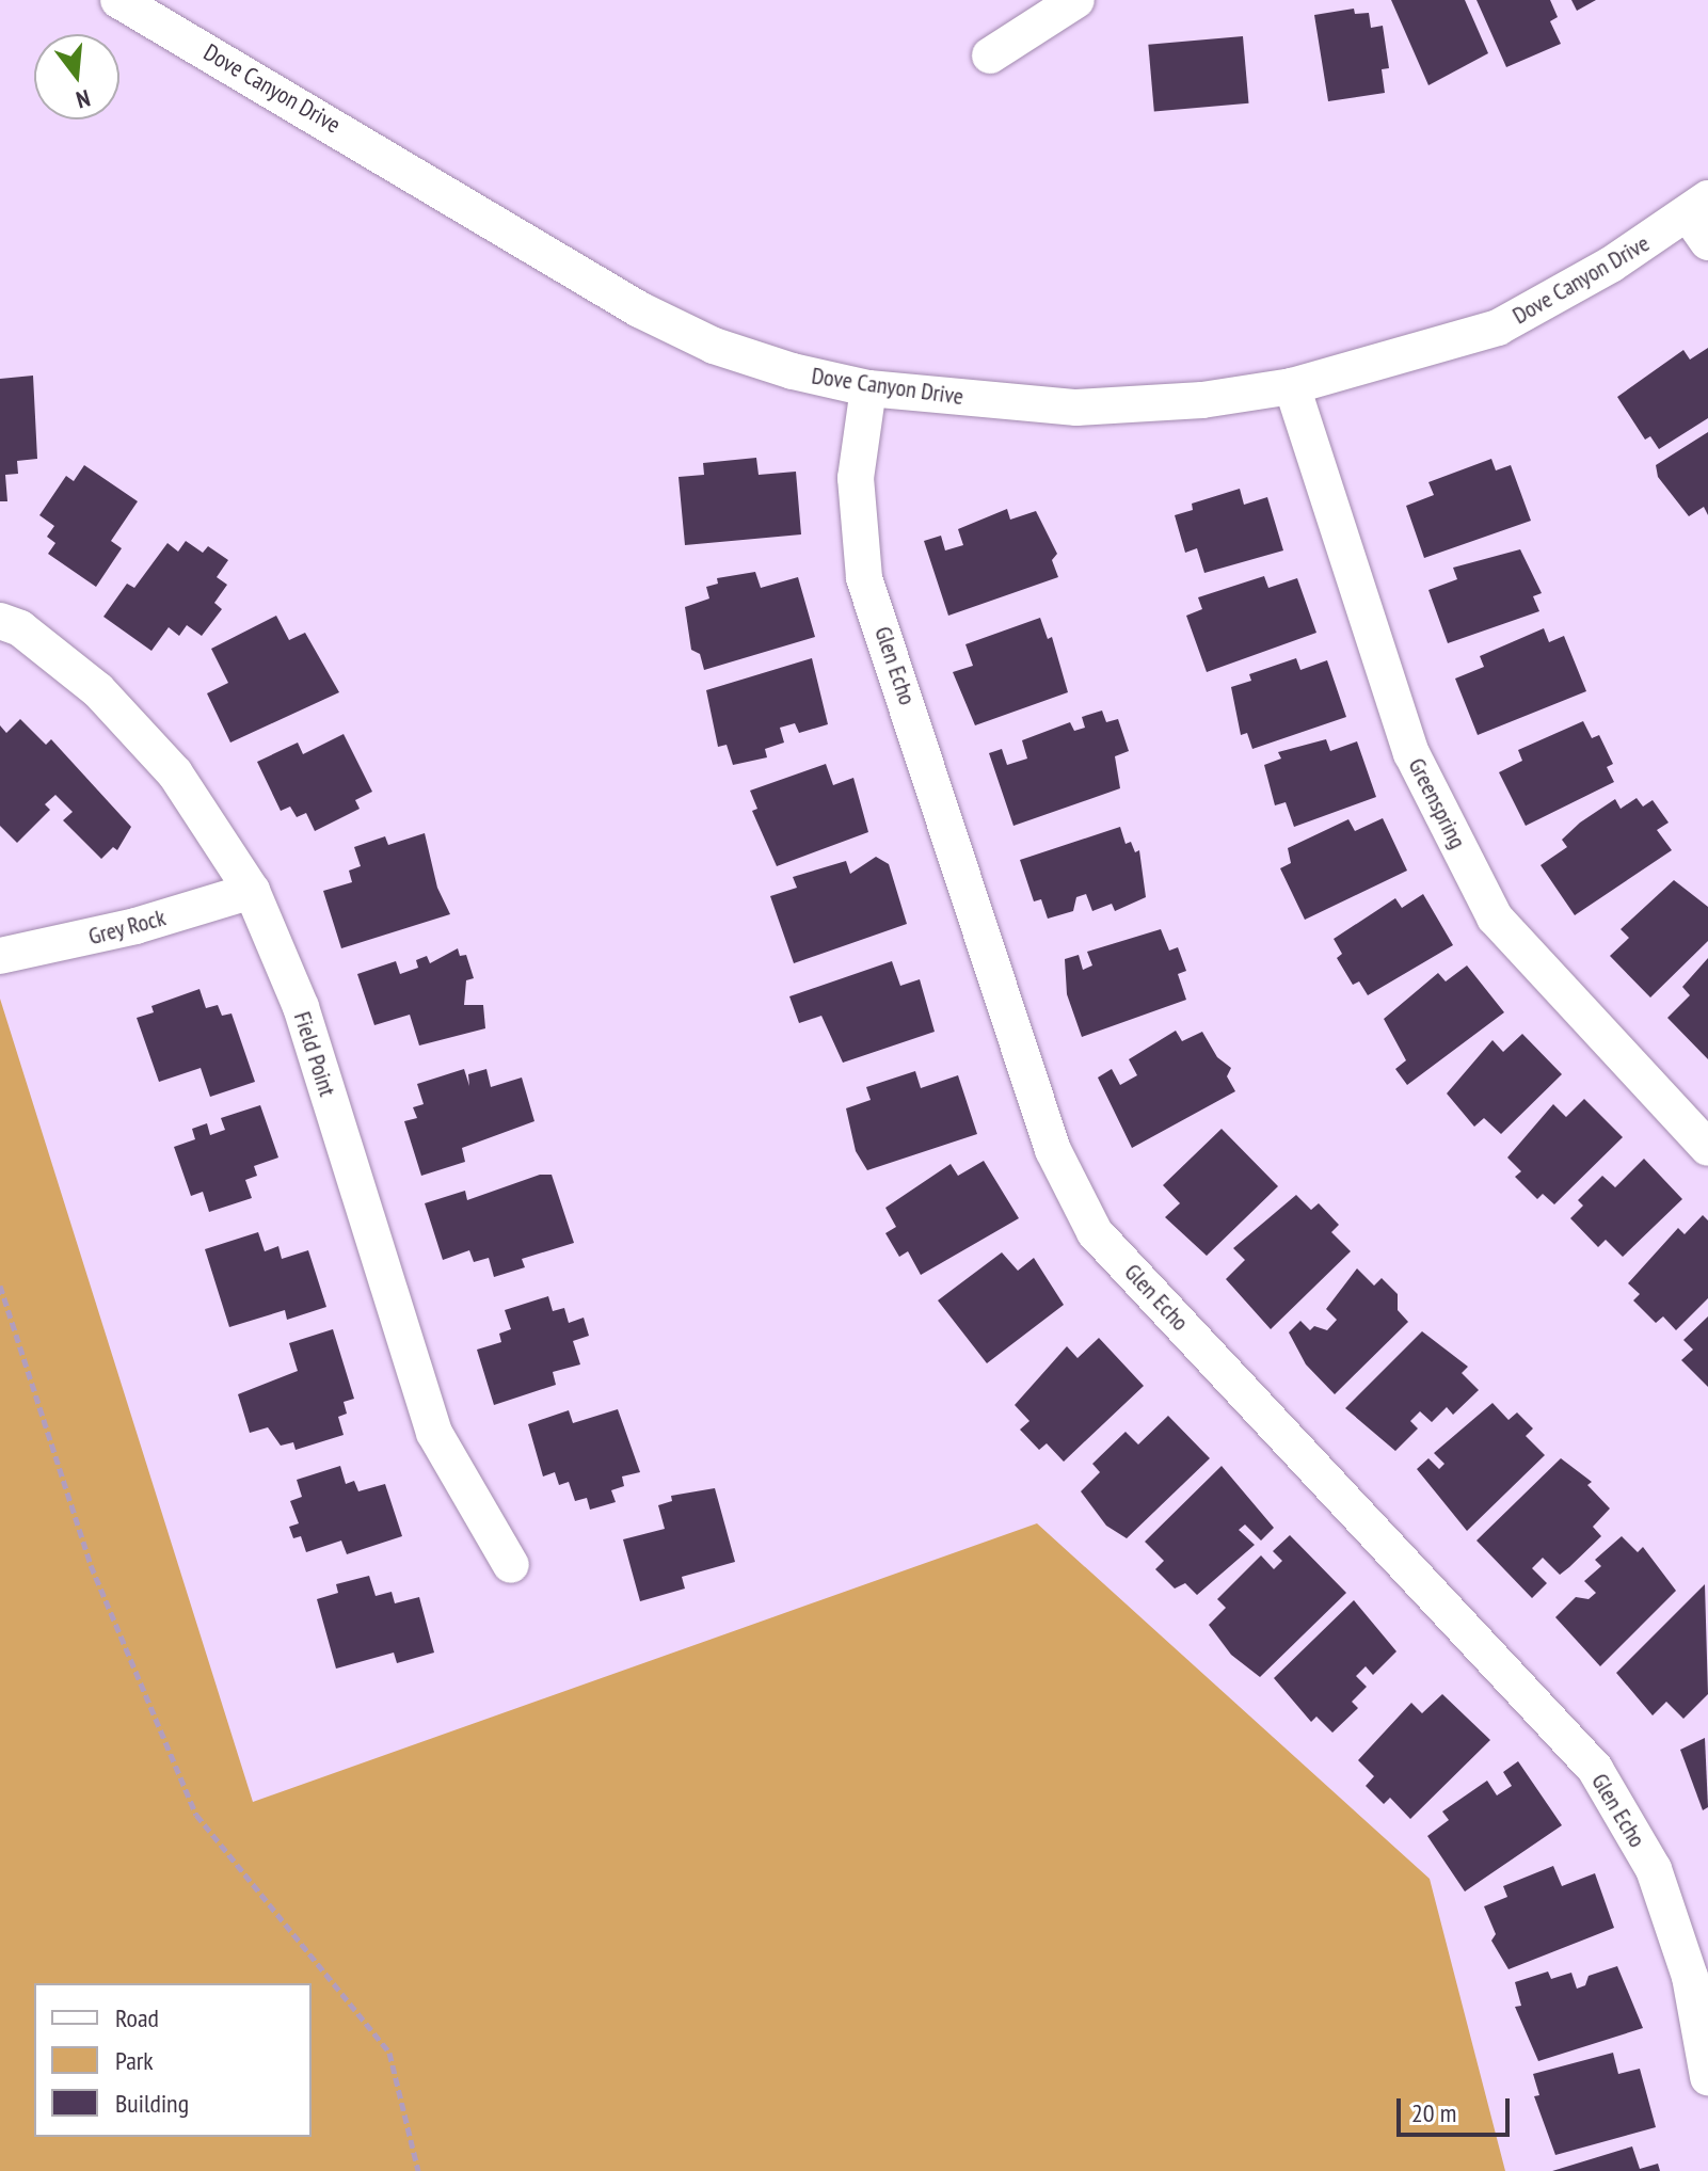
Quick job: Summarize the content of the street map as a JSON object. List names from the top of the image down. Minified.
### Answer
{"streets":{"street":["Dove Canyon Drive","Glen Echo","Greenspring","Grey Rock","Field Point"]},"crossings":[["Dove Canyon Drive","Glen Echo"],["Dove Canyon Drive","Greenspring"],["Grey Rock","Field Point"]],"legend":["Road","Park","Building"],"scale_bar":"20 m","north":"bottom"}
